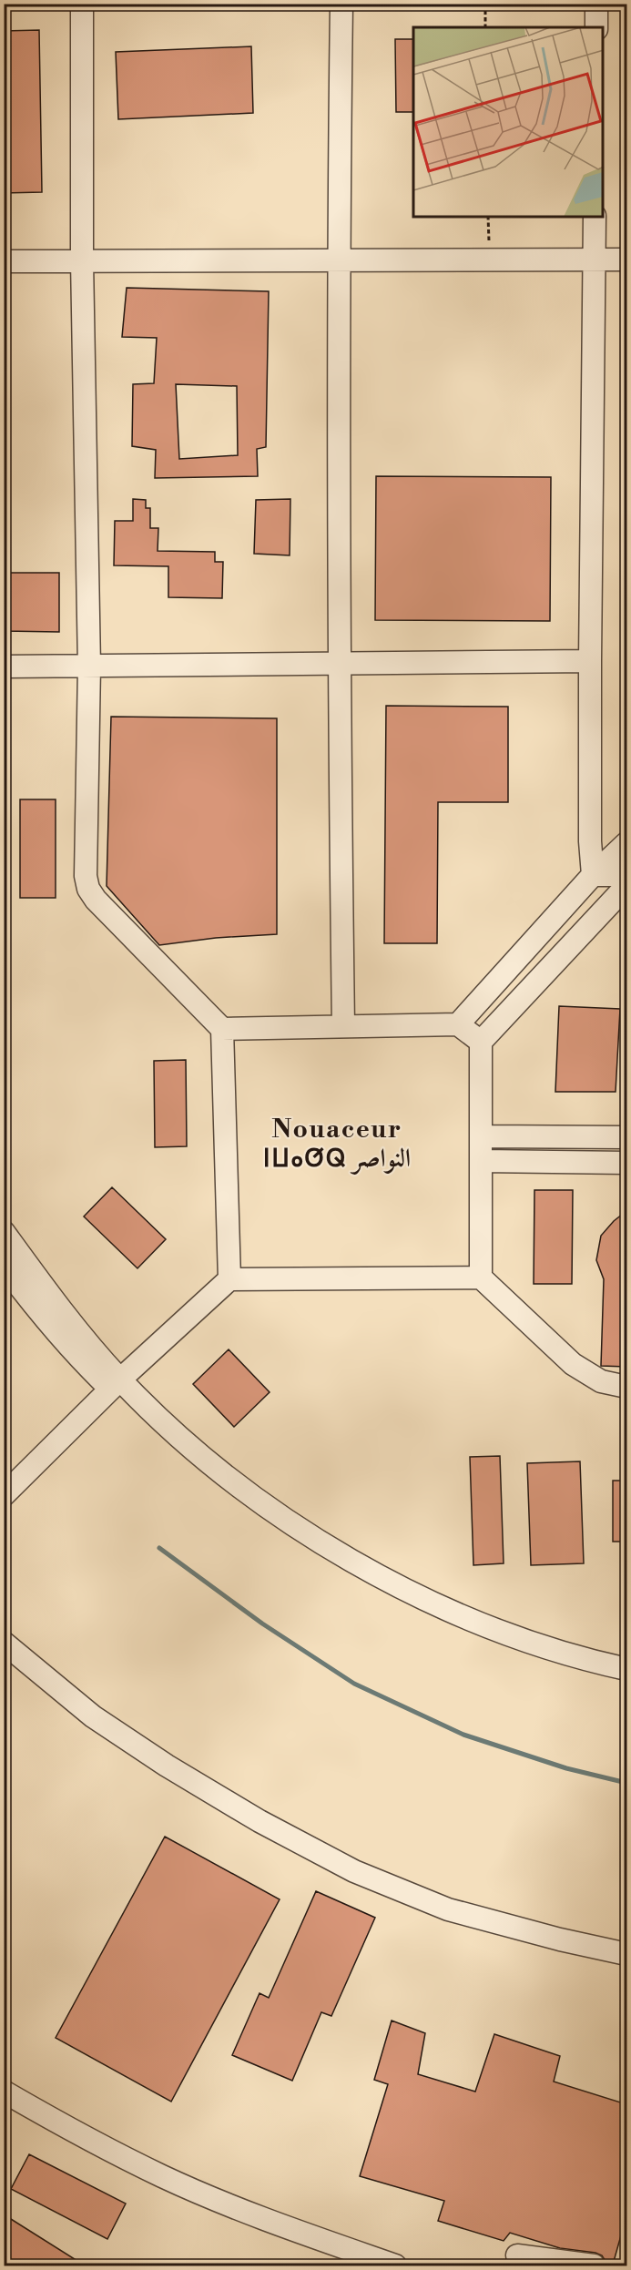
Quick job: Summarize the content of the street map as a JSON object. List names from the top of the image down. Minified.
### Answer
{"districts":["Nouaceur ⵏⵡⴰⵚⵕ النواصر"]}
